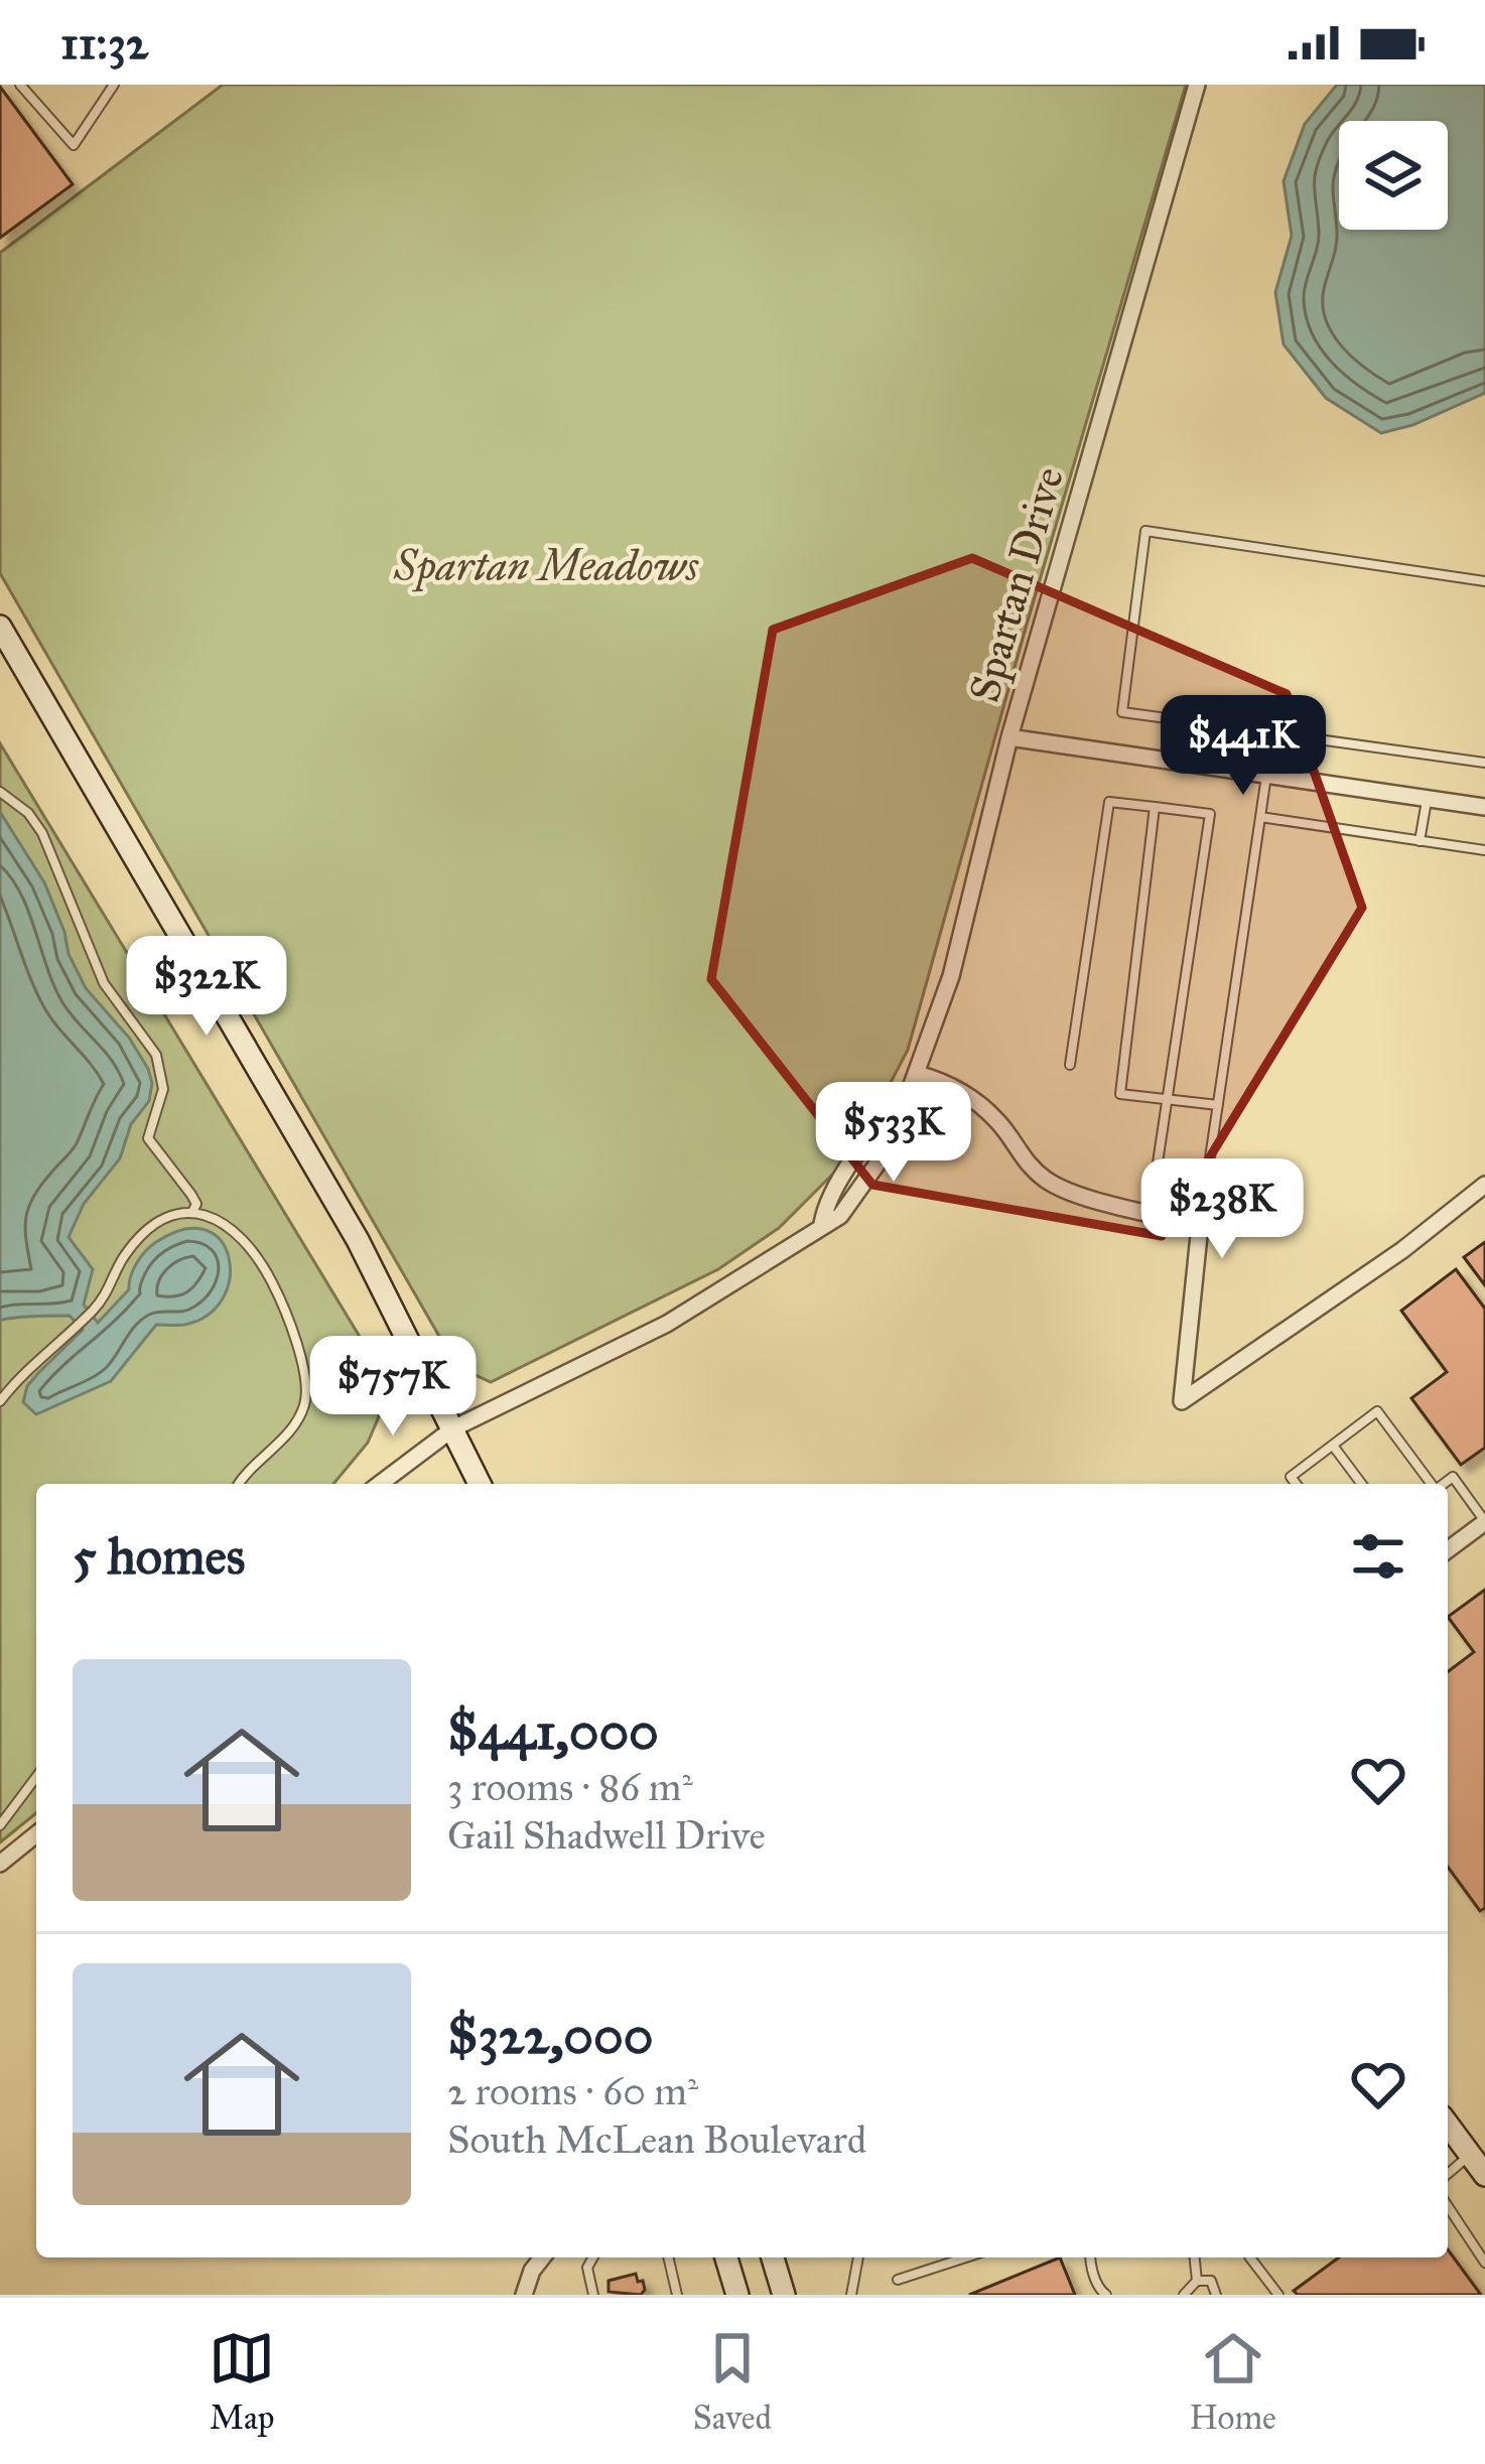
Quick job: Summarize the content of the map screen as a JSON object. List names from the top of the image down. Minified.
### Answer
{"streets":{"street":["Spartan Drive"]},"parks":["Spartan Meadows"],"page":{"status":"11:32","price":["$441K","$322K","$533K","$238K","$757K"],"heading":"5 homes","list":[{"name":"$441,000","note":"3 rooms · 86 m² · Gail Shadwell Drive"},{"name":"$322,000","note":"2 rooms · 60 m² · South McLean Boulevard"}],"tabs":["Map","Saved","Home"]}}
